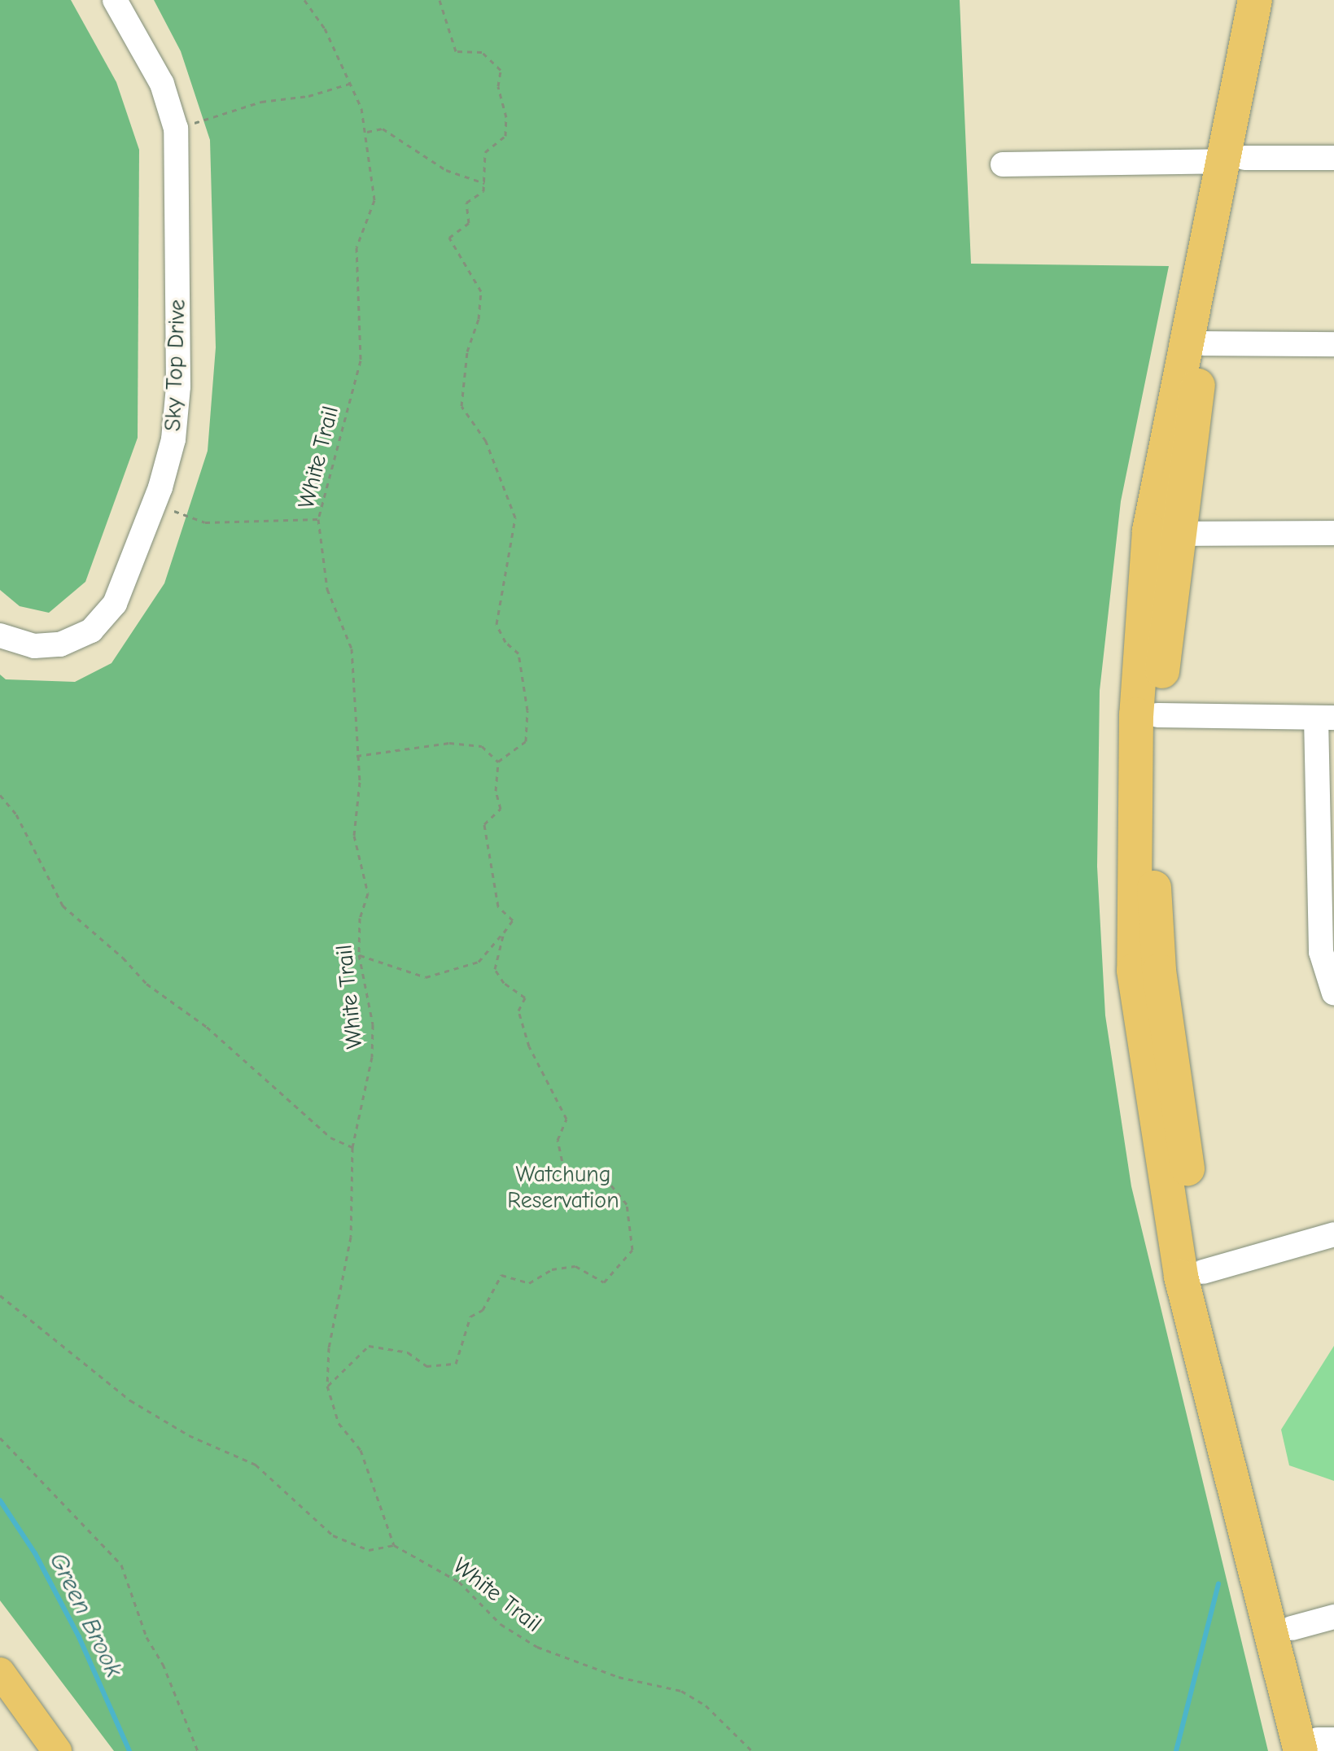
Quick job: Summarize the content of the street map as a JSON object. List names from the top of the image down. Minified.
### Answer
{"streets":{"street":["Sky Top Drive"],"path":["White Trail"]},"water":["Green Brook"],"parks":["Watchung Reservation"]}
